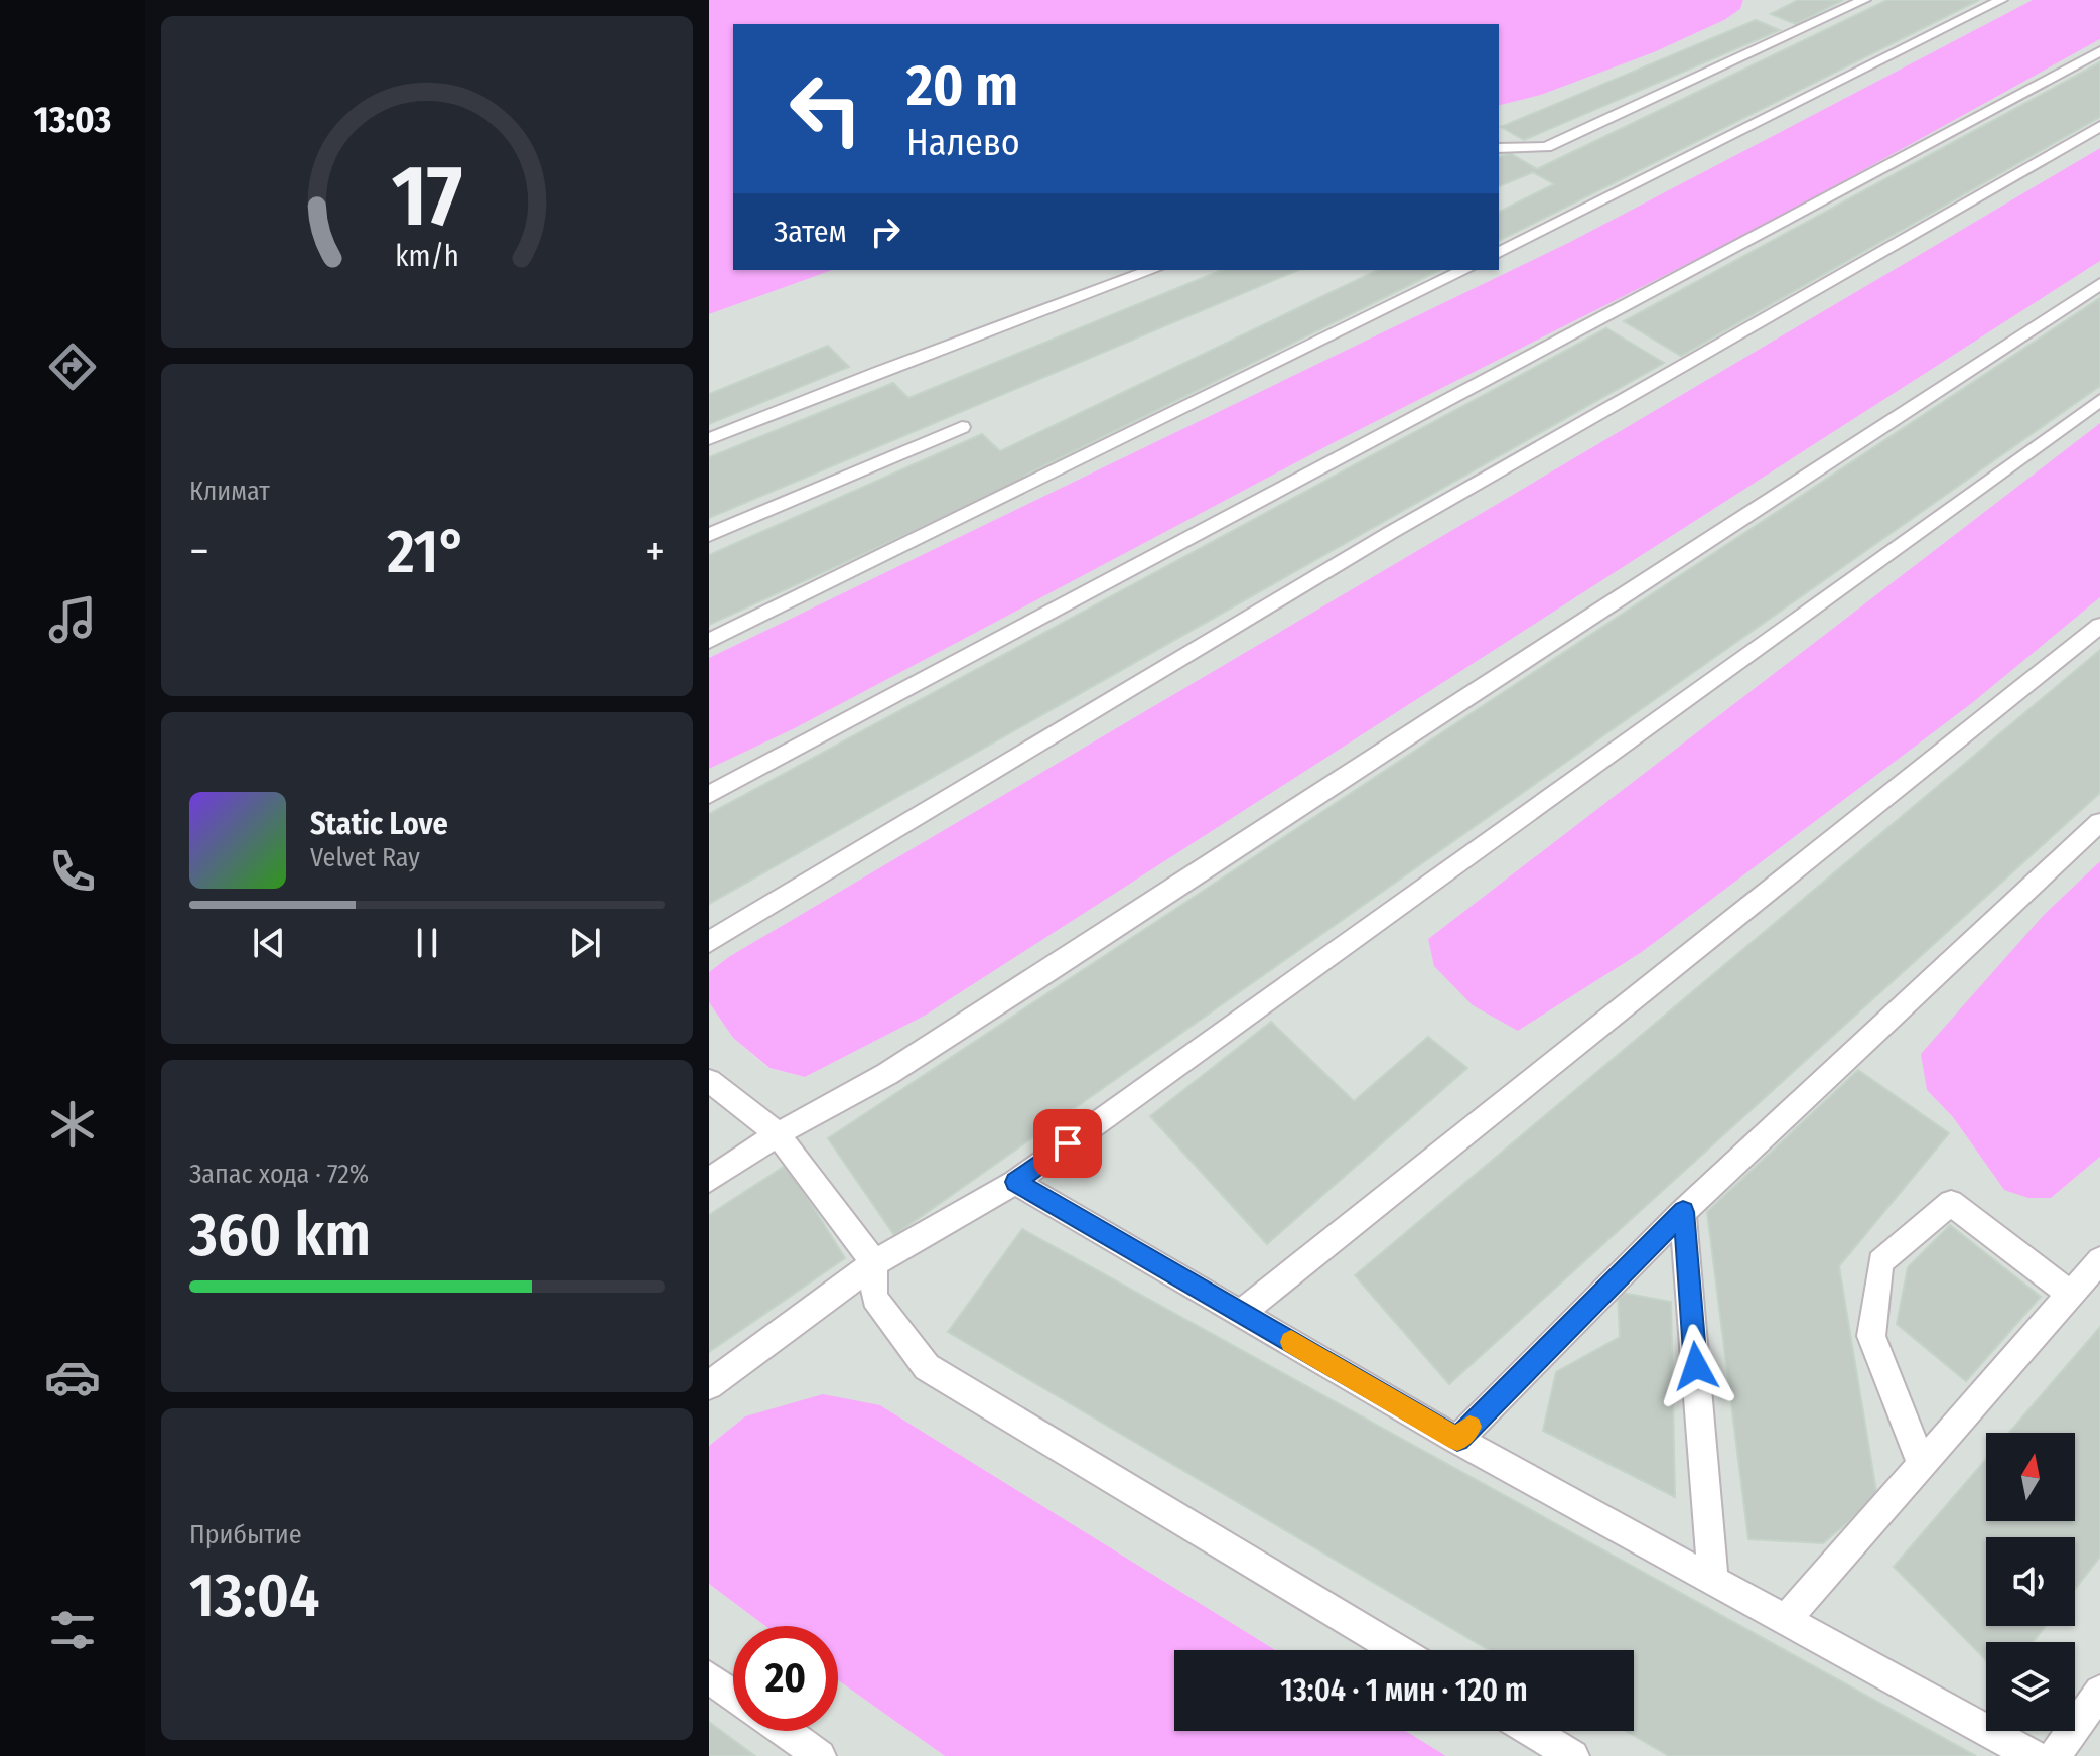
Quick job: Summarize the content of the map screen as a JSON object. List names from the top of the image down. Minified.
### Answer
{"north":"top","page":{"tabs":"13:03","turn":["20 m","Налево"],"then":"Затем","tile":["Климат",["Запас хода · 72%","360 km"],["Прибытие","13:04"]],"heat":["−","21°","+"],"song":["Static Love","Velvet Ray"],"limit":"20","trip":"13:04 · 1 мин · 120 m","gauge":["17","km/h"]}}
